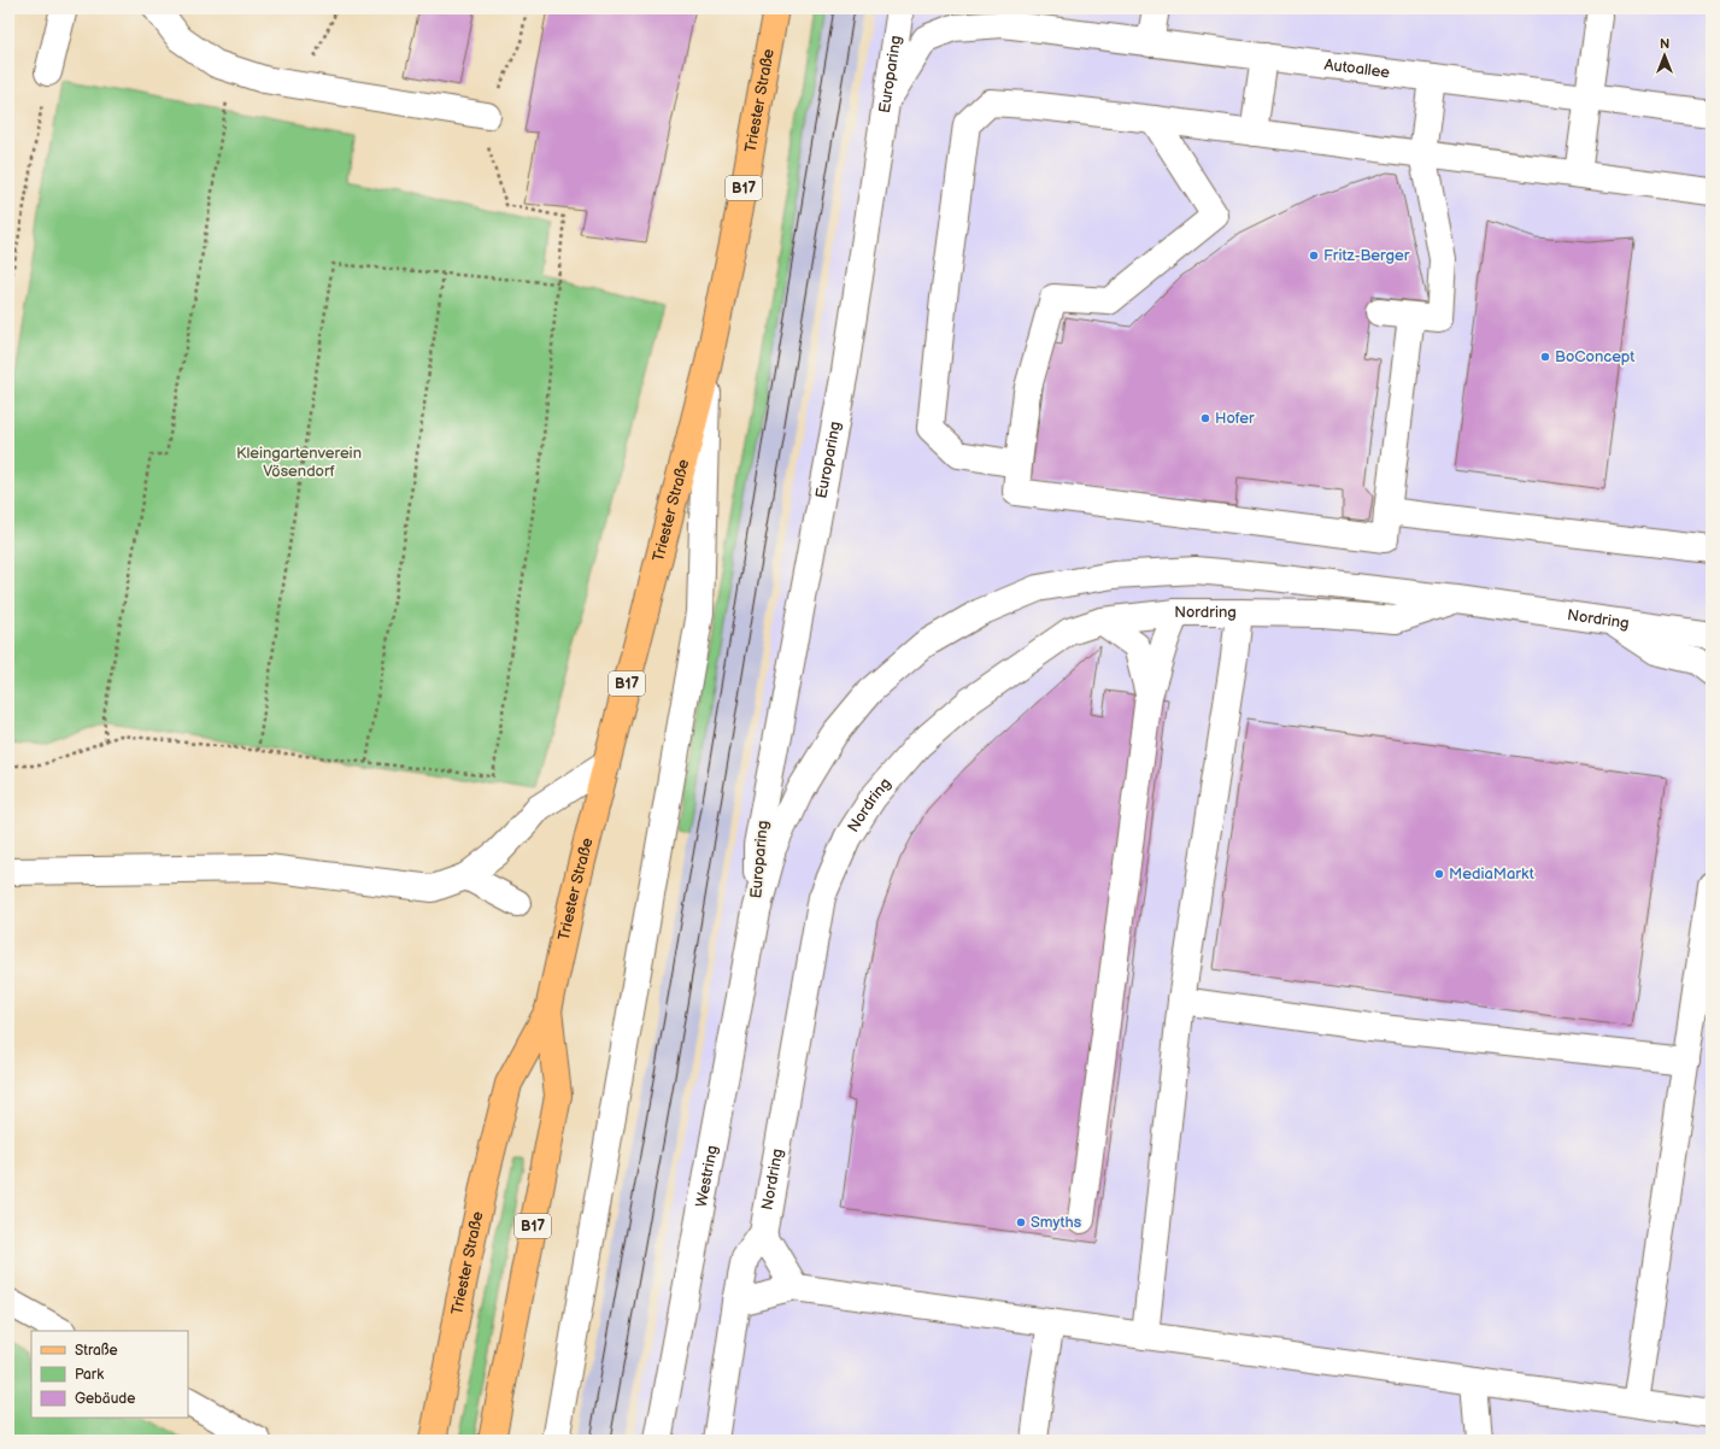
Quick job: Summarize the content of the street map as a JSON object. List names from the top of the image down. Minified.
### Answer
{"streets":{"main road":["Triester Straße","B17"],"street":["Autoallee","Europaring","Nordring","Westring"]},"crossings":[["Autoallee","Europaring"],["Europaring","Nordring"],["Europaring","Westring"],["Nordring","Westring"]],"parks":["Kleingartenverein Vösendorf"],"places":["Fritz-Berger","BoConcept","Hofer","MediaMarkt","Smyths"],"legend":["Straße","Park","Gebäude"],"north":"top"}
